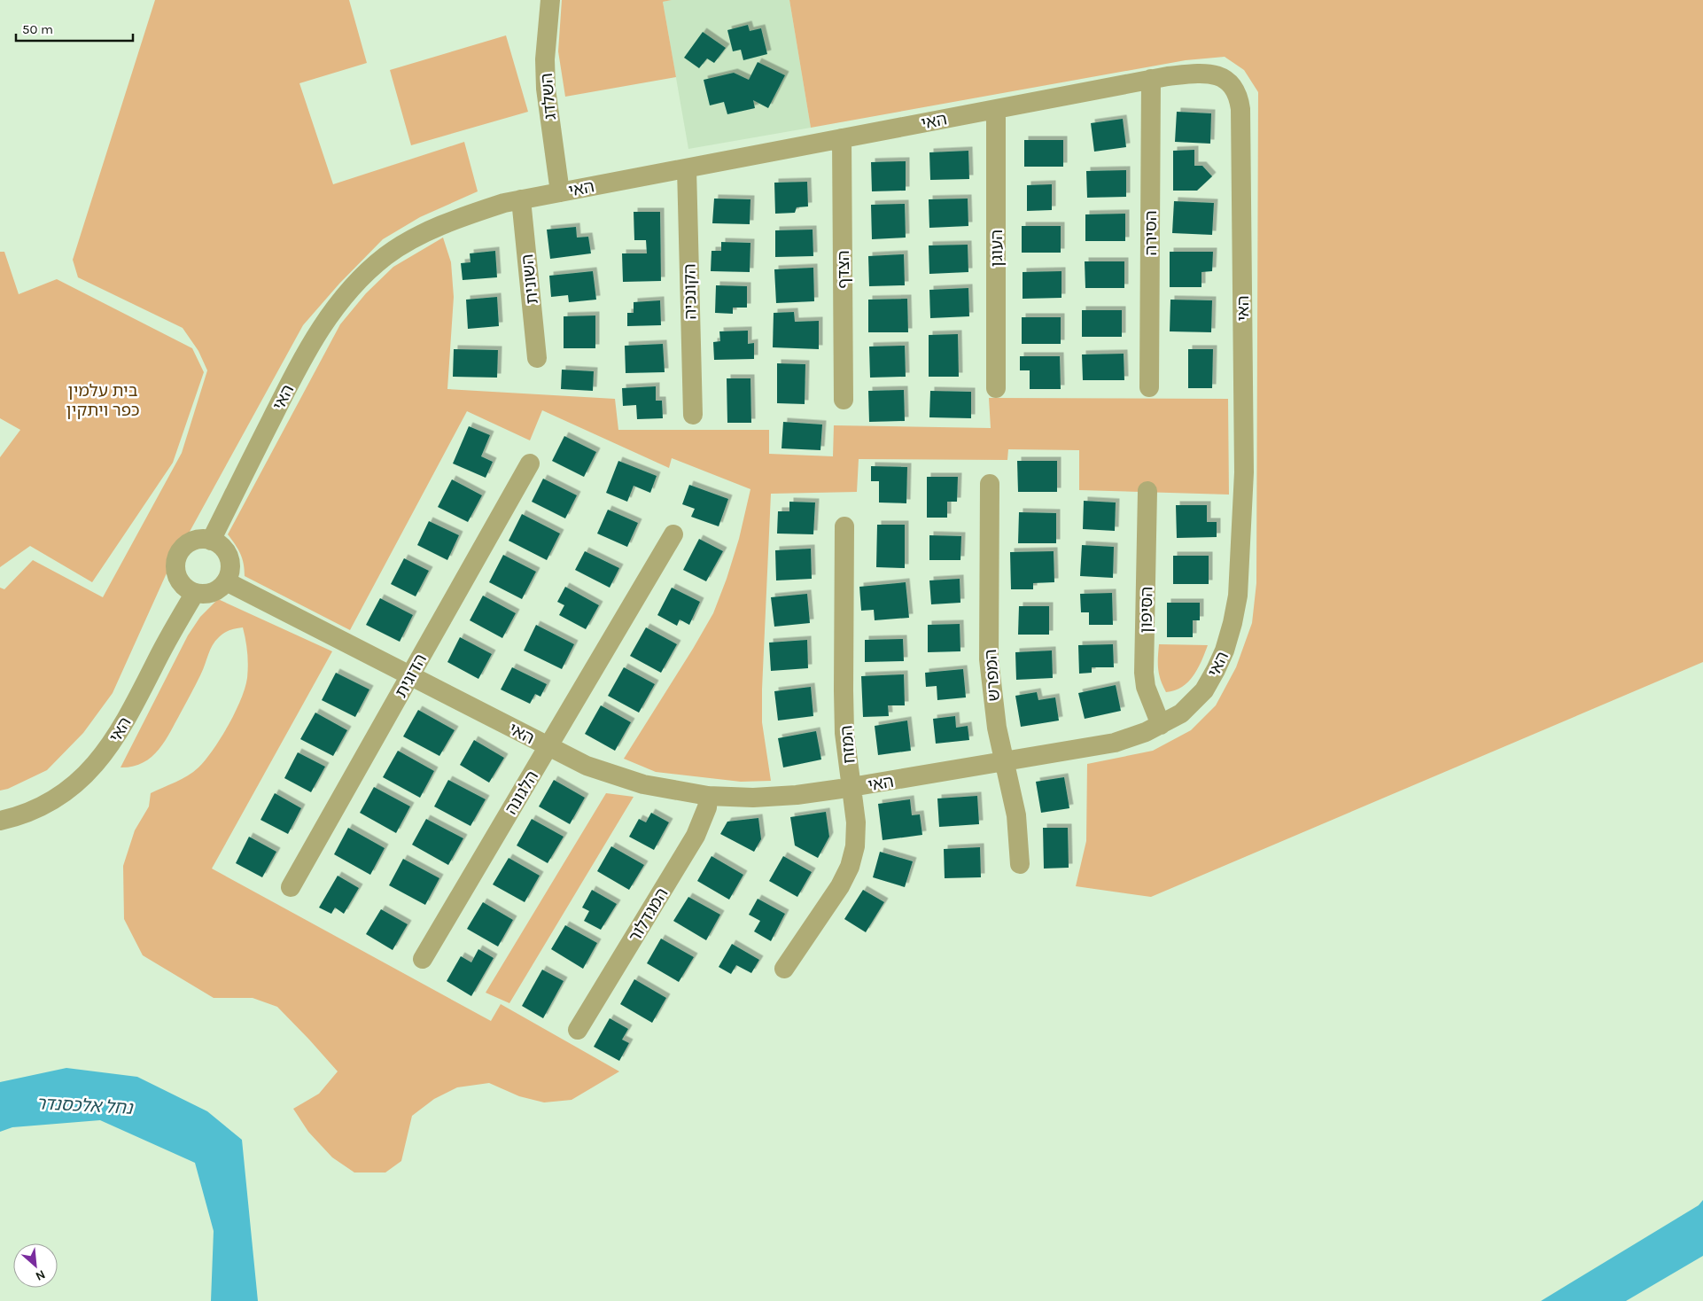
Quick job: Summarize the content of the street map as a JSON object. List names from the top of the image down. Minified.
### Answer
{"streets":{"street":["השלדג","האי","הסירה","העוגן","הצדף","השונית","הקונכיה","הסיפון","הדוגית","המפרש","המזח","הלגונה","המגדלור"]},"crossings":[["השלדג","האי"],["האי","הסירה"],["האי","העוגן"],["האי","הצדף"],["האי","השונית"],["האי","הקונכיה"],["האי","הסיפון"],["האי","הדוגית"],["האי","המפרש"],["האי","המזח"],["האי","הלגונה"],["האי","המגדלור"]],"water":["נחל אלכסנדר"],"parks":["בית עלמין כפר ויתקין"],"scale_bar":"50 m","north":"bottom right"}
